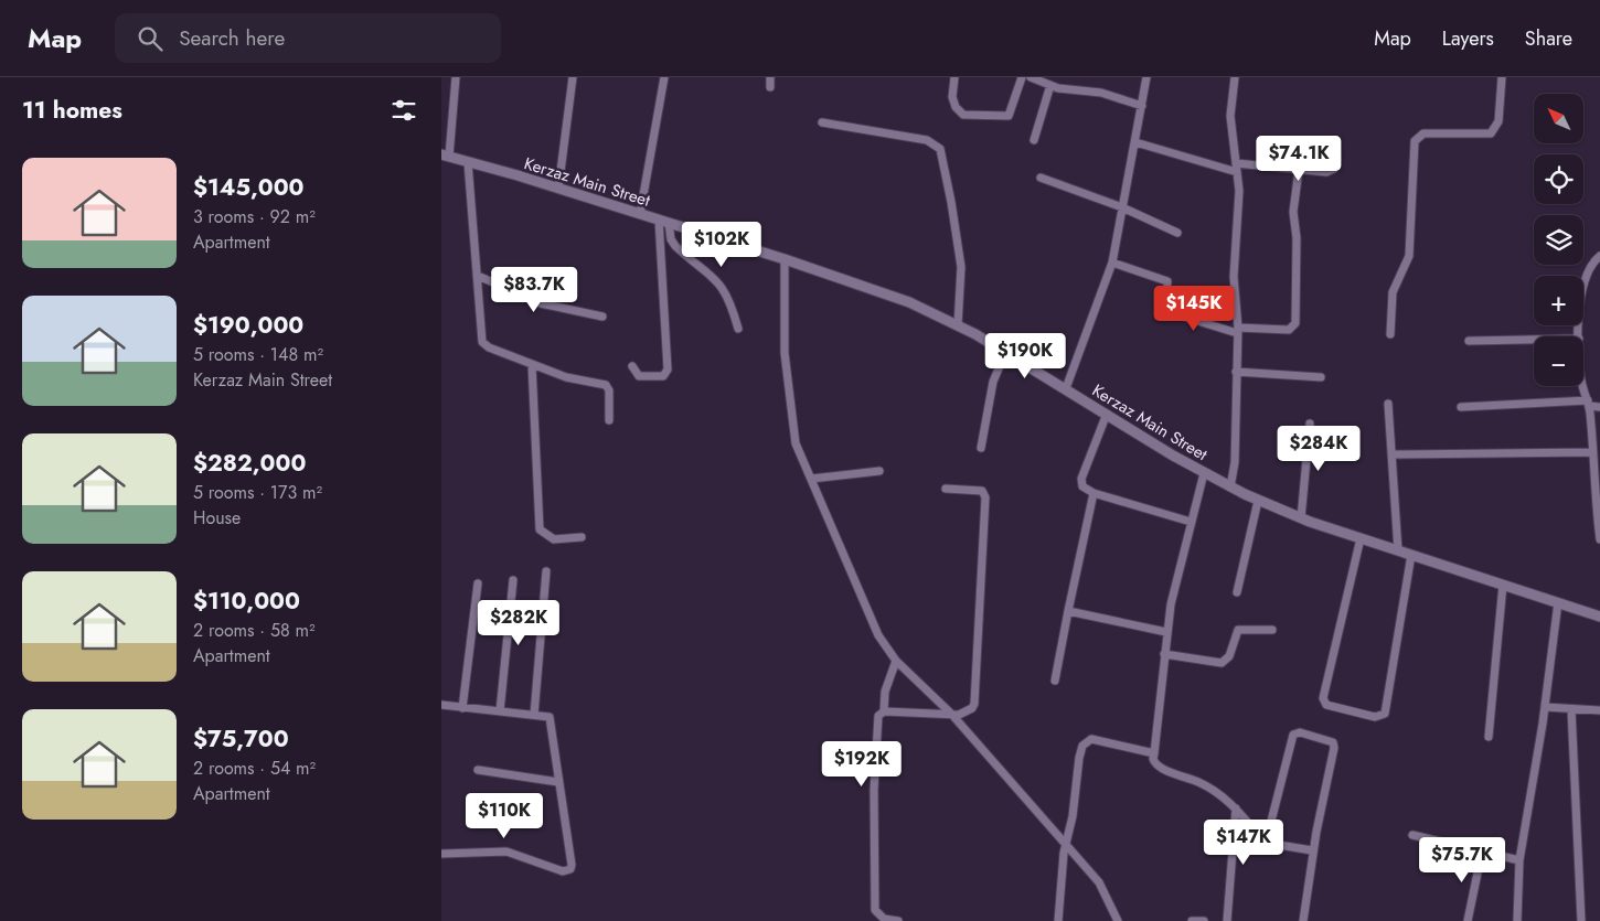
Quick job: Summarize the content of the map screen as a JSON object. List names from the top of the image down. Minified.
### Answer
{"streets":{"street":["Kerzaz Main Street"]},"north":"top left","page":{"header":"Map","search":"Search here","nav":["Map","Layers","Share"],"heading":"11 homes","map_buttons":["+","−"],"price":["$74.1K","$102K","$83.7K","$145K","$190K","$284K","$282K","$192K","$110K","$147K","$75.7K"],"list":[{"name":"$145,000","note":"3 rooms · 92 m² · Apartment"},{"name":"$190,000","note":"5 rooms · 148 m² · Kerzaz Main Street"},{"name":"$282,000","note":"5 rooms · 173 m² · House"},{"name":"$110,000","note":"2 rooms · 58 m² · Apartment"},{"name":"$75,700","note":"2 rooms · 54 m² · Apartment"}]}}
